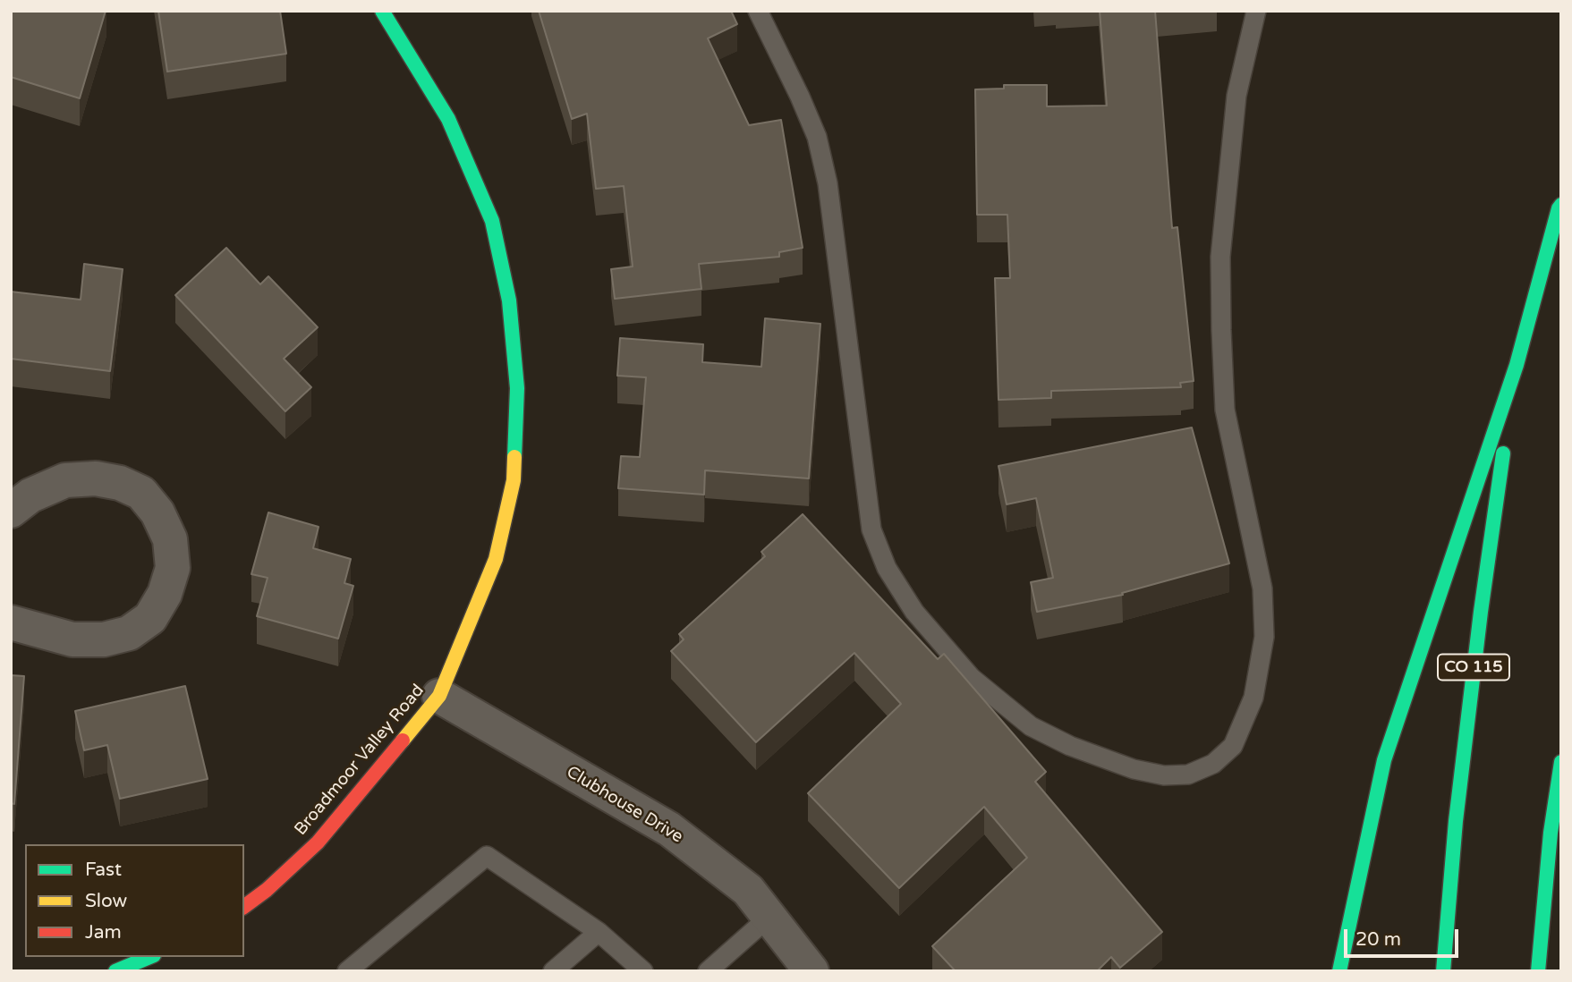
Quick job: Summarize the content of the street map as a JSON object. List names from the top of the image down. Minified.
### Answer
{"streets":{"main road":["CO 115","Broadmoor Valley Road"],"street":["Clubhouse Drive"]},"crossings":[["Broadmoor Valley Road","Clubhouse Drive"]],"legend":["Fast","Slow","Jam"],"scale_bar":"20 m"}
